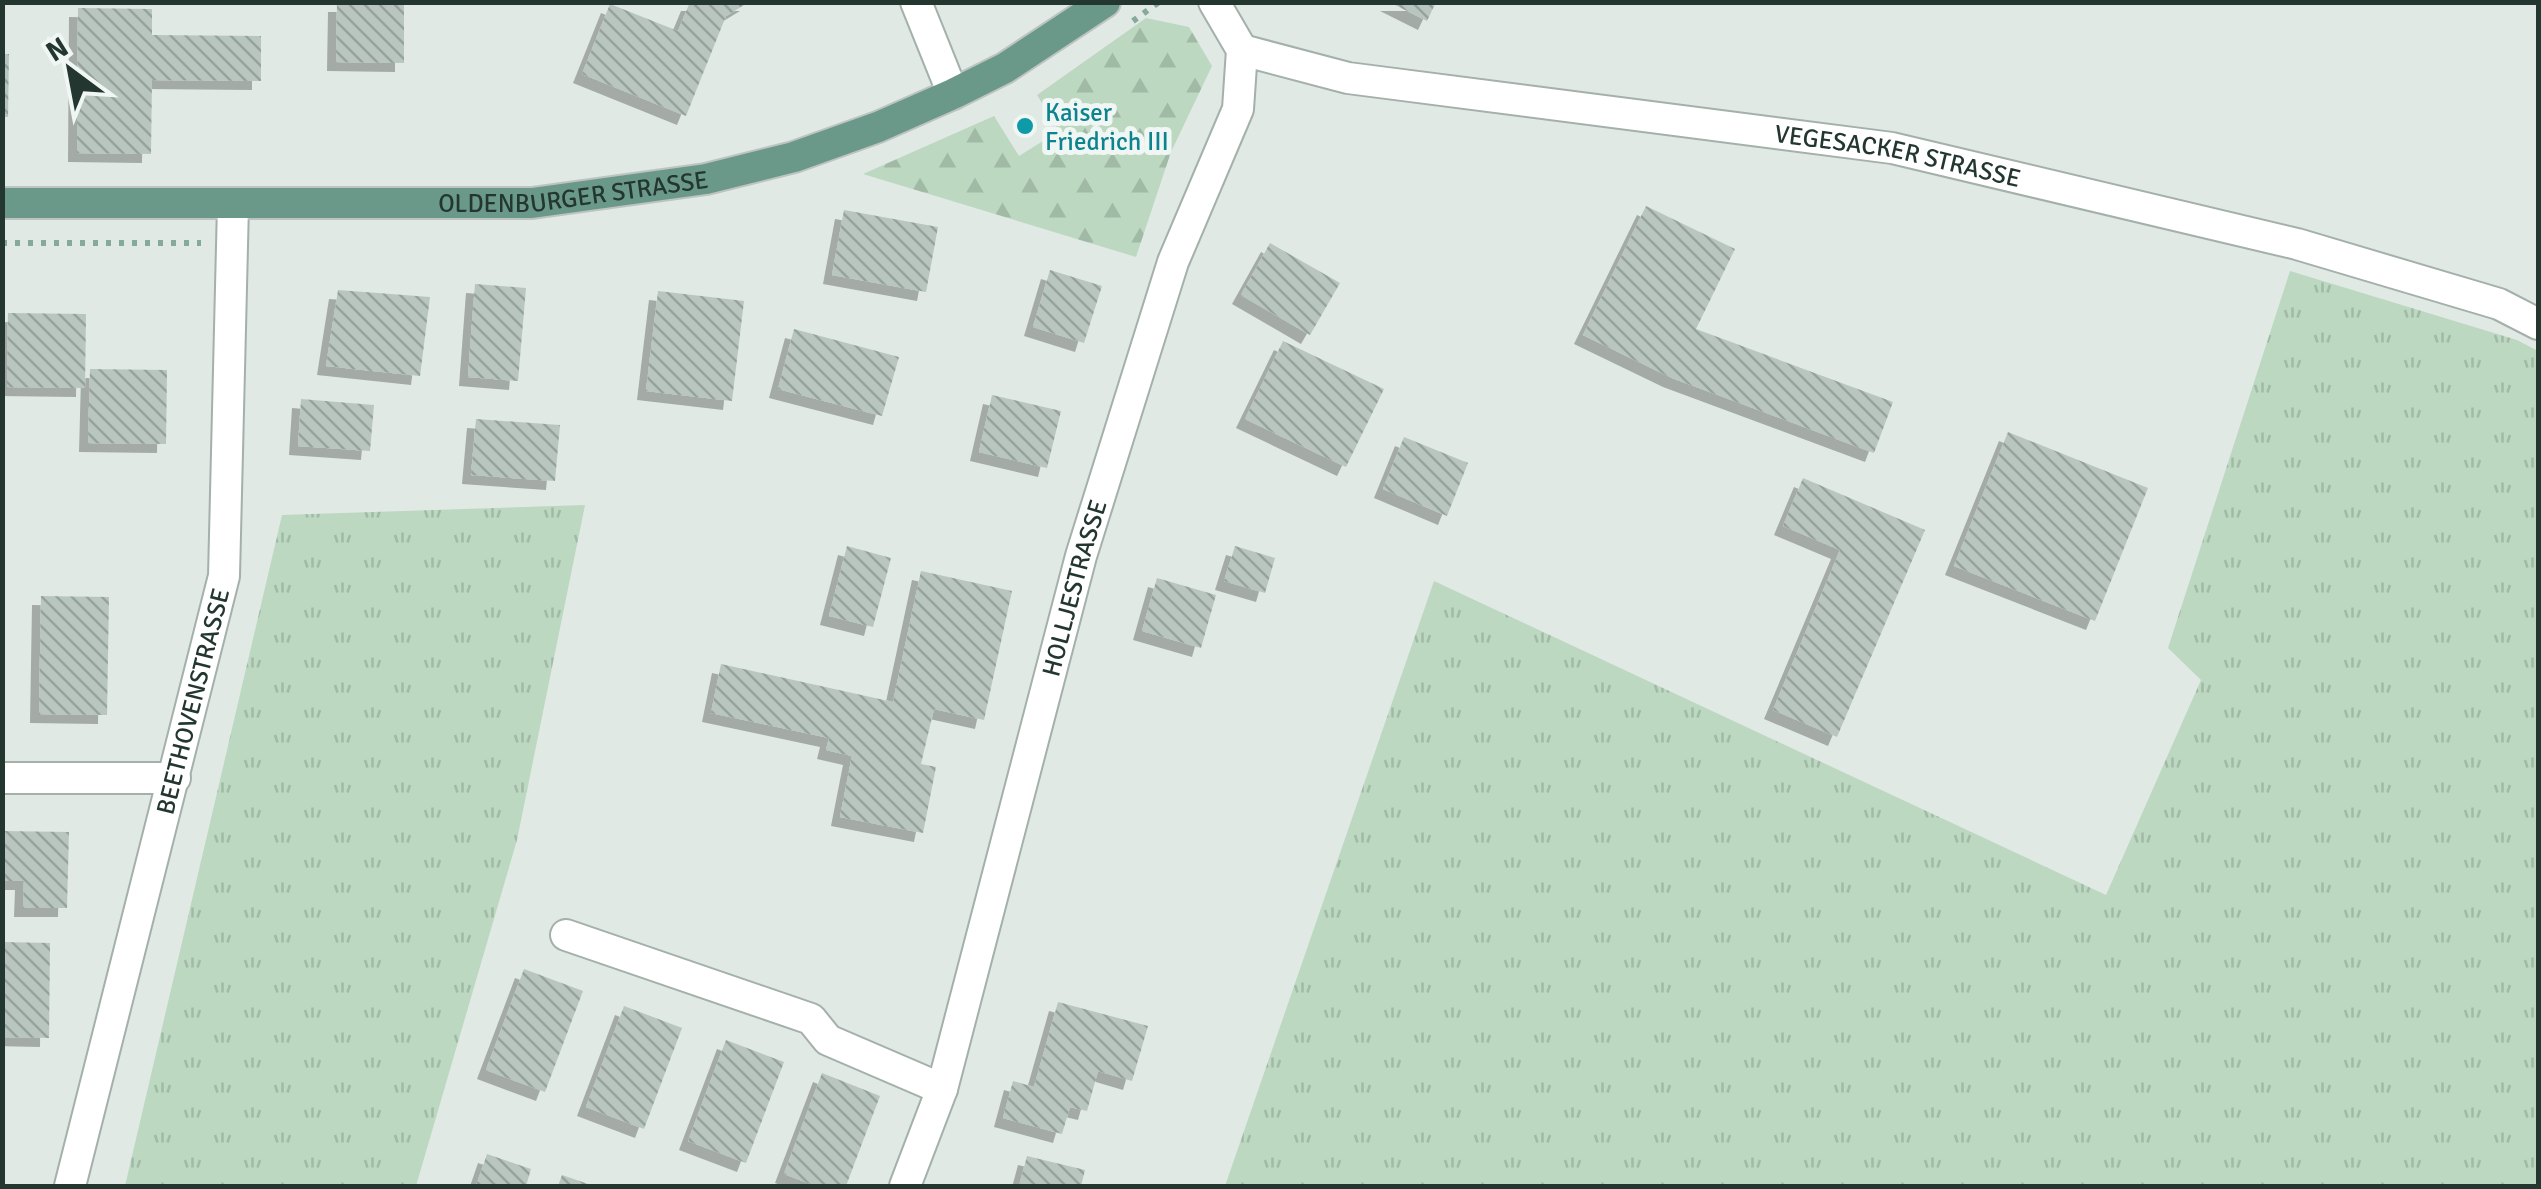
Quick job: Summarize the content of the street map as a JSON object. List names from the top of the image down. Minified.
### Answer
{"streets":{"main road":["OLDENBURGER STRASSE"],"street":["VEGESACKER STRASSE","HOLLJESTRASSE","BEETHOVENSTRASSE"]},"crossings":[["VEGESACKER STRASSE","HOLLJESTRASSE"],["OLDENBURGER STRASSE","BEETHOVENSTRASSE"]],"places":["Kaiser Friedrich III"],"north":"top left"}
